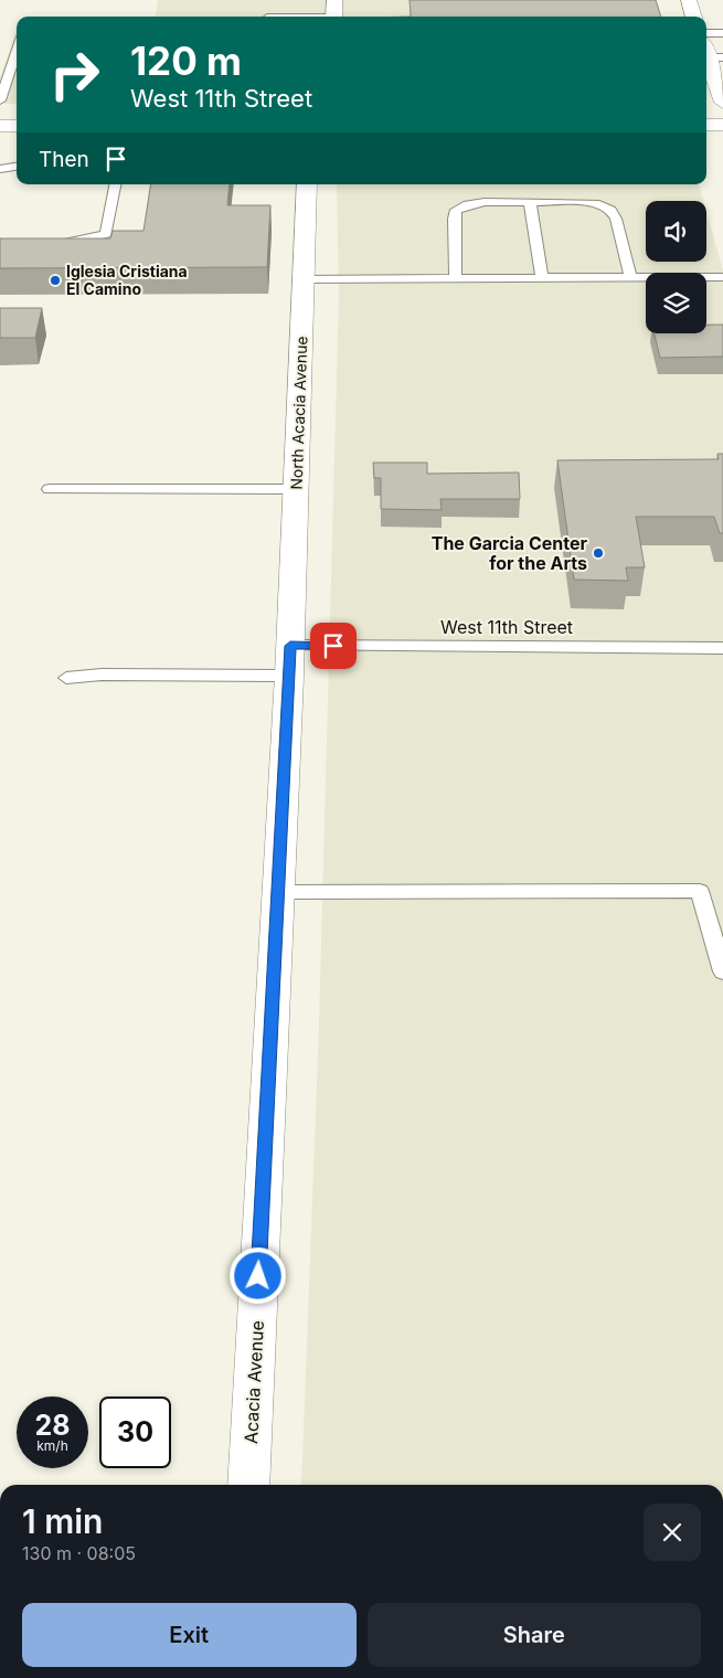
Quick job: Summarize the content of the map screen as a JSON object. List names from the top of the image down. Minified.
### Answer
{"streets":{"street":["North Acacia Avenue","Acacia Avenue"],"lane":["West 11th Street"]},"crossings":[["North Acacia Avenue","West 11th Street"],["North Acacia Avenue","Acacia Avenue"],["West 11th Street","Acacia Avenue"]],"places":["Iglesia Cristiana El Camino","The Garcia Center for the Arts"],"page":{"turn":["120 m","West 11th Street"],"then":"Then","speed":"28 km/h","limit":"30","heading":["1 min","130 m · 08:05"],"buttons":["Exit","Share"]}}
